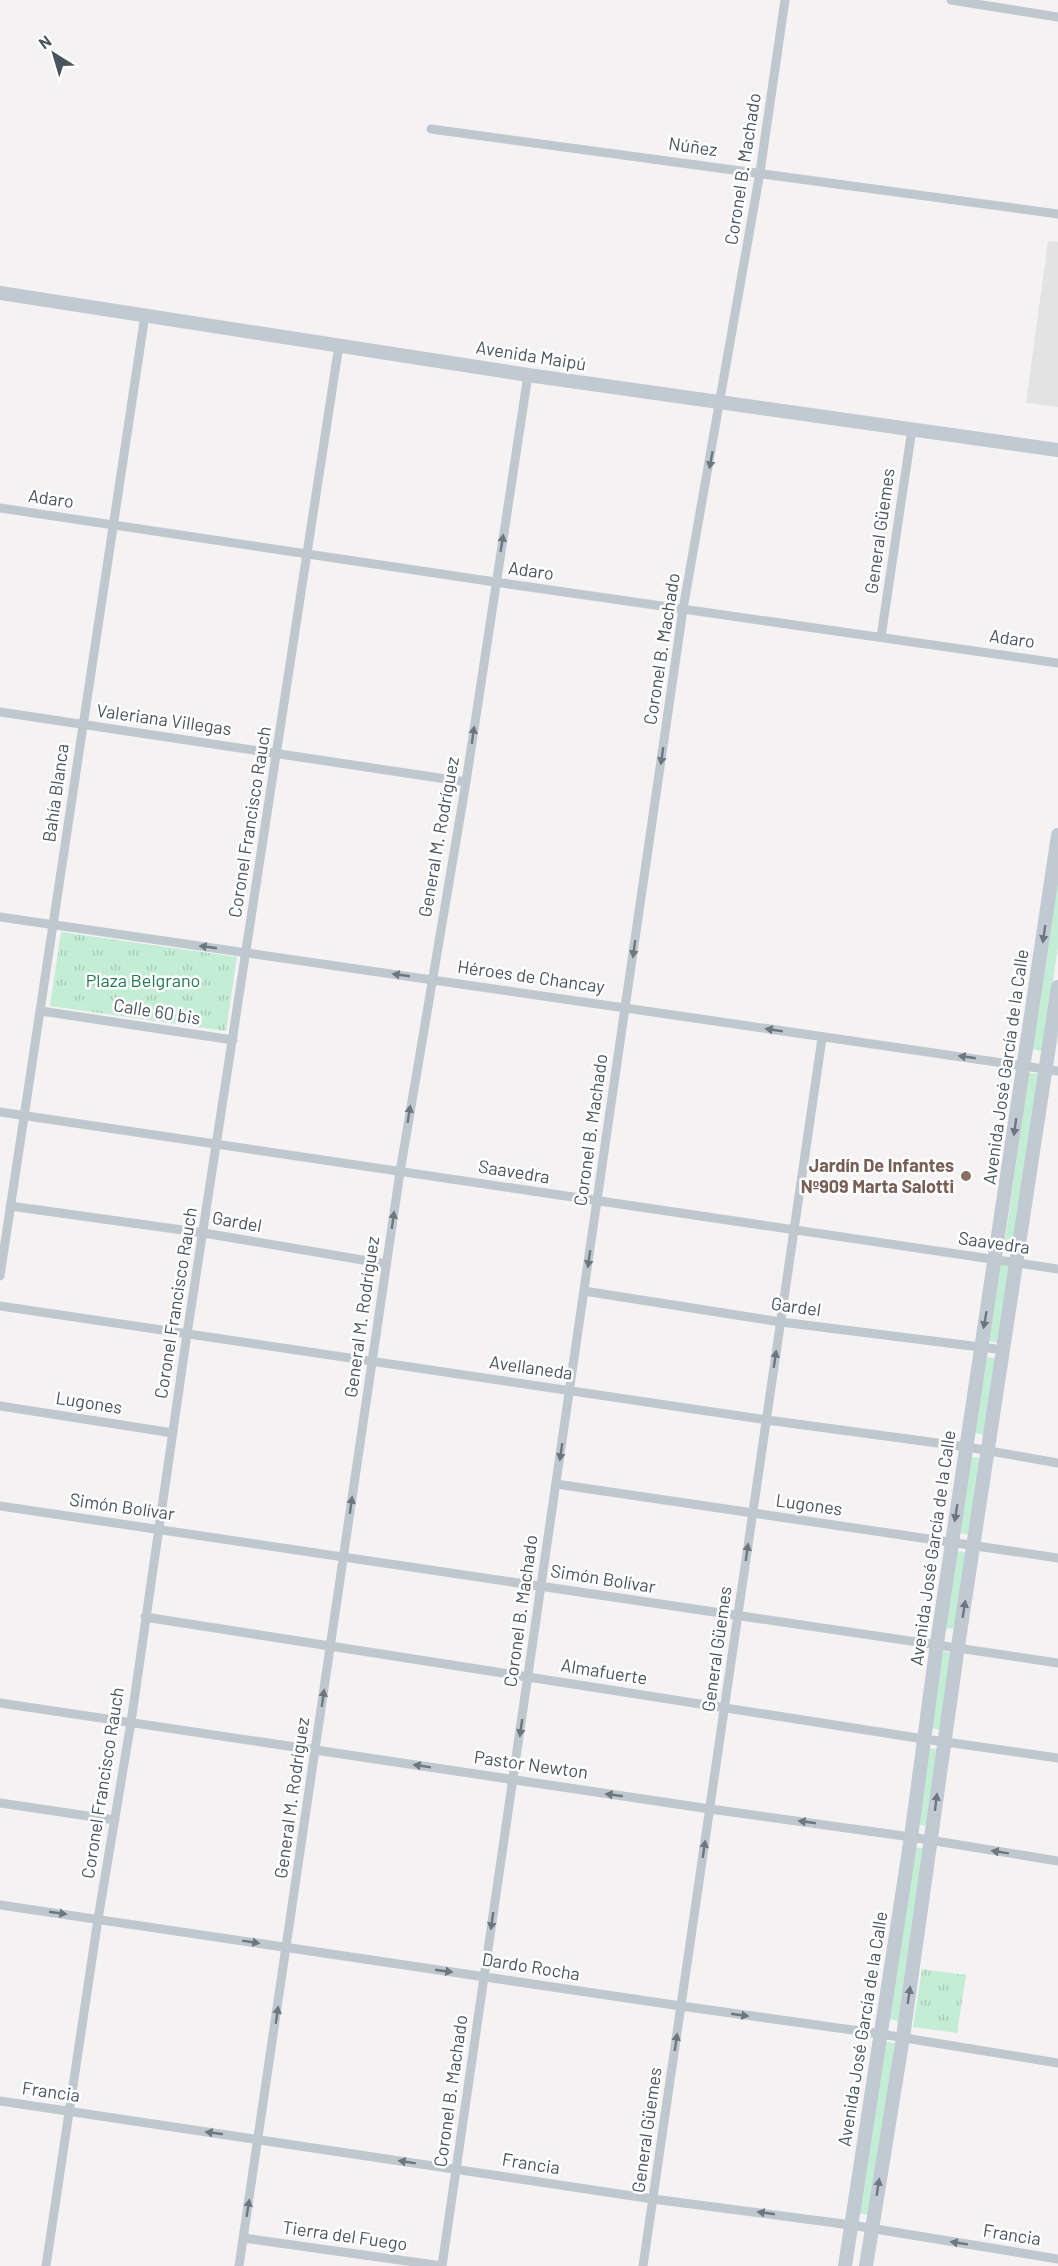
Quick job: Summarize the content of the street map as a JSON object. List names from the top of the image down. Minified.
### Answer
{"streets":{"main road":["Avenida Maipú","Avenida José García de la Calle"],"street":["Núñez","Coronel B. Machado","Adaro","General Güemes","Valeriana Villegas","Bahía Blanca","Coronel Francisco Rauch","General M. Rodríguez","Héroes de Chancay","Calle 60 bis","Saavedra","Gardel","Avellaneda","Lugones","Simón Bolívar","Almafuerte","Pastor Newton","Dardo Rocha","Francia","Tierra del Fuego"]},"crossings":[["Núñez","Coronel B. Machado"],["Coronel B. Machado","Avenida Maipú"],["Coronel B. Machado","Adaro"],["Coronel B. Machado","Héroes de Chancay"],["Coronel B. Machado","Saavedra"],["Coronel B. Machado","Gardel"],["Coronel B. Machado","Avellaneda"],["Coronel B. Machado","Lugones"],["Coronel B. Machado","Simón Bolívar"],["Coronel B. Machado","Almafuerte"],["Coronel B. Machado","Pastor Newton"],["Coronel B. Machado","Dardo Rocha"],["Coronel B. Machado","Francia"],["Coronel B. Machado","Tierra del Fuego"],["Avenida Maipú","General Güemes"],["Avenida Maipú","Bahía Blanca"],["Avenida Maipú","Coronel Francisco Rauch"],["Avenida Maipú","General M. Rodríguez"],["Adaro","General Güemes"],["Adaro","Bahía Blanca"],["Adaro","Coronel Francisco Rauch"],["Adaro","General M. Rodríguez"],["General Güemes","Héroes de Chancay"],["General Güemes","Saavedra"],["General Güemes","Gardel"],["General Güemes","Avellaneda"],["General Güemes","Lugones"],["General Güemes","Simón Bolívar"],["General Güemes","Almafuerte"],["General Güemes","Pastor Newton"],["General Güemes","Dardo Rocha"],["General Güemes","Francia"],["Valeriana Villegas","Bahía Blanca"],["Valeriana Villegas","Coronel Francisco Rauch"],["Valeriana Villegas","General M. Rodríguez"],["Bahía Blanca","Héroes de Chancay"],["Bahía Blanca","Calle 60 bis"],["Bahía Blanca","Saavedra"],["Bahía Blanca","Gardel"],["Coronel Francisco Rauch","Héroes de Chancay"],["Coronel Francisco Rauch","Calle 60 bis"],["Coronel Francisco Rauch","Saavedra"],["Coronel Francisco Rauch","Gardel"],["Coronel Francisco Rauch","Avellaneda"],["Coronel Francisco Rauch","Lugones"],["Coronel Francisco Rauch","Simón Bolívar"],["Coronel Francisco Rauch","Almafuerte"],["Coronel Francisco Rauch","Pastor Newton"],["Coronel Francisco Rauch","Dardo Rocha"],["Coronel Francisco Rauch","Francia"],["General M. Rodríguez","Héroes de Chancay"],["General M. Rodríguez","Saavedra"],["General M. Rodríguez","Gardel"],["General M. Rodríguez","Avellaneda"],["General M. Rodríguez","Simón Bolívar"],["General M. Rodríguez","Almafuerte"],["General M. Rodríguez","Pastor Newton"],["General M. Rodríguez","Dardo Rocha"],["General M. Rodríguez","Francia"],["General M. Rodríguez","Tierra del Fuego"],["Héroes de Chancay","Avenida José García de la Calle"],["Avenida José García de la Calle","Saavedra"],["Avenida José García de la Calle","Gardel"],["Avenida José García de la Calle","Avellaneda"],["Avenida José García de la Calle","Lugones"],["Avenida José García de la Calle","Simón Bolívar"],["Avenida José García de la Calle","Almafuerte"],["Avenida José García de la Calle","Pastor Newton"],["Avenida José García de la Calle","Dardo Rocha"],["Avenida José García de la Calle","Francia"]],"one_way":["Coronel B. Machado","General Güemes","General M. Rodríguez","Héroes de Chancay","Pastor Newton","Dardo Rocha","Francia"],"parks":["Plaza Belgrano"],"places":["Jardín De Infantes Nº909 Marta Salotti"],"north":"top left"}
